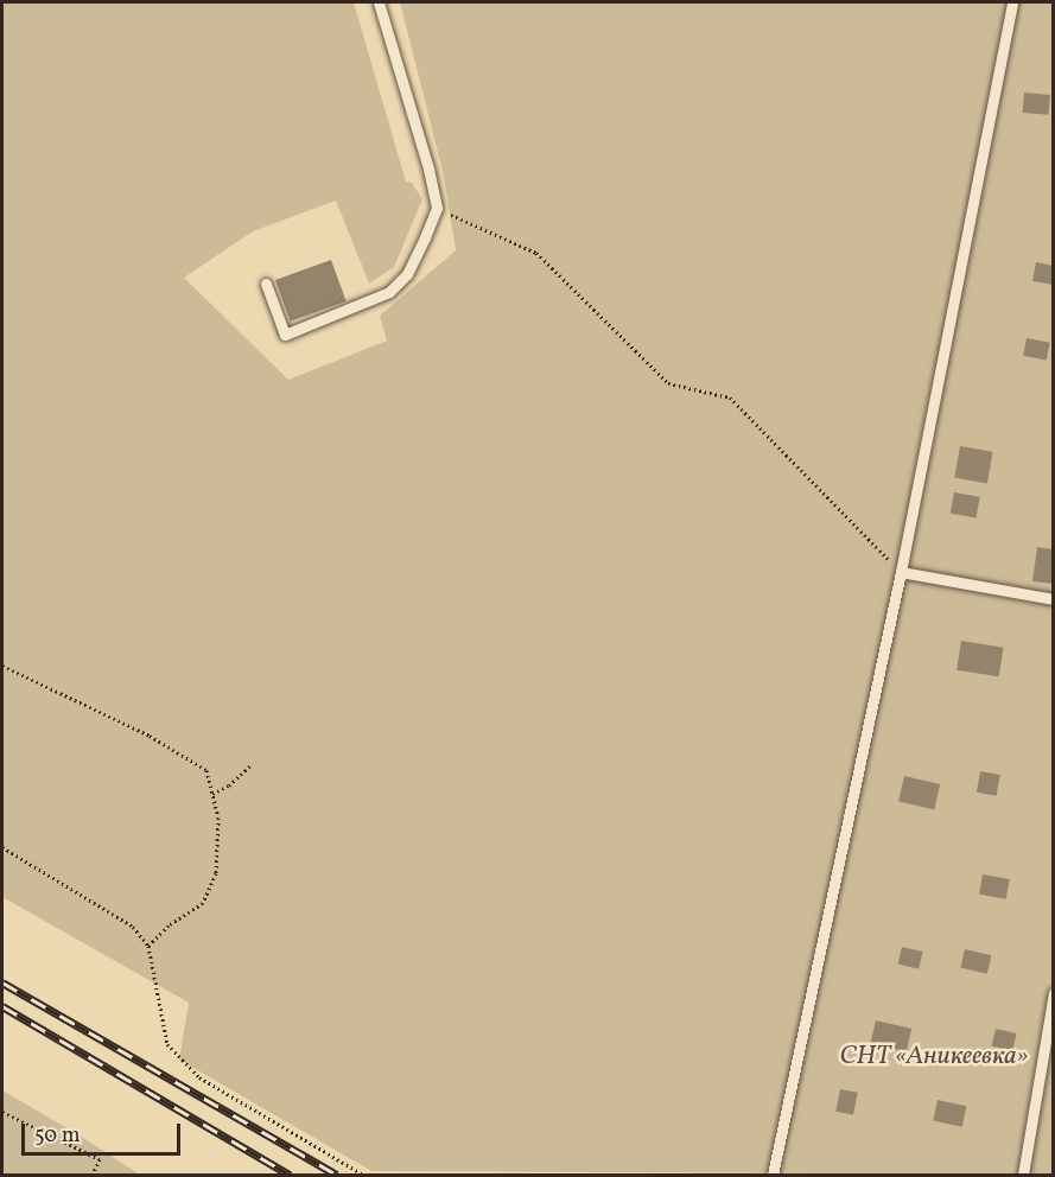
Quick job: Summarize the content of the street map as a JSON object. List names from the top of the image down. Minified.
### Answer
{"parks":["СНТ «Аникеевка»"],"scale_bar":"50 m"}
